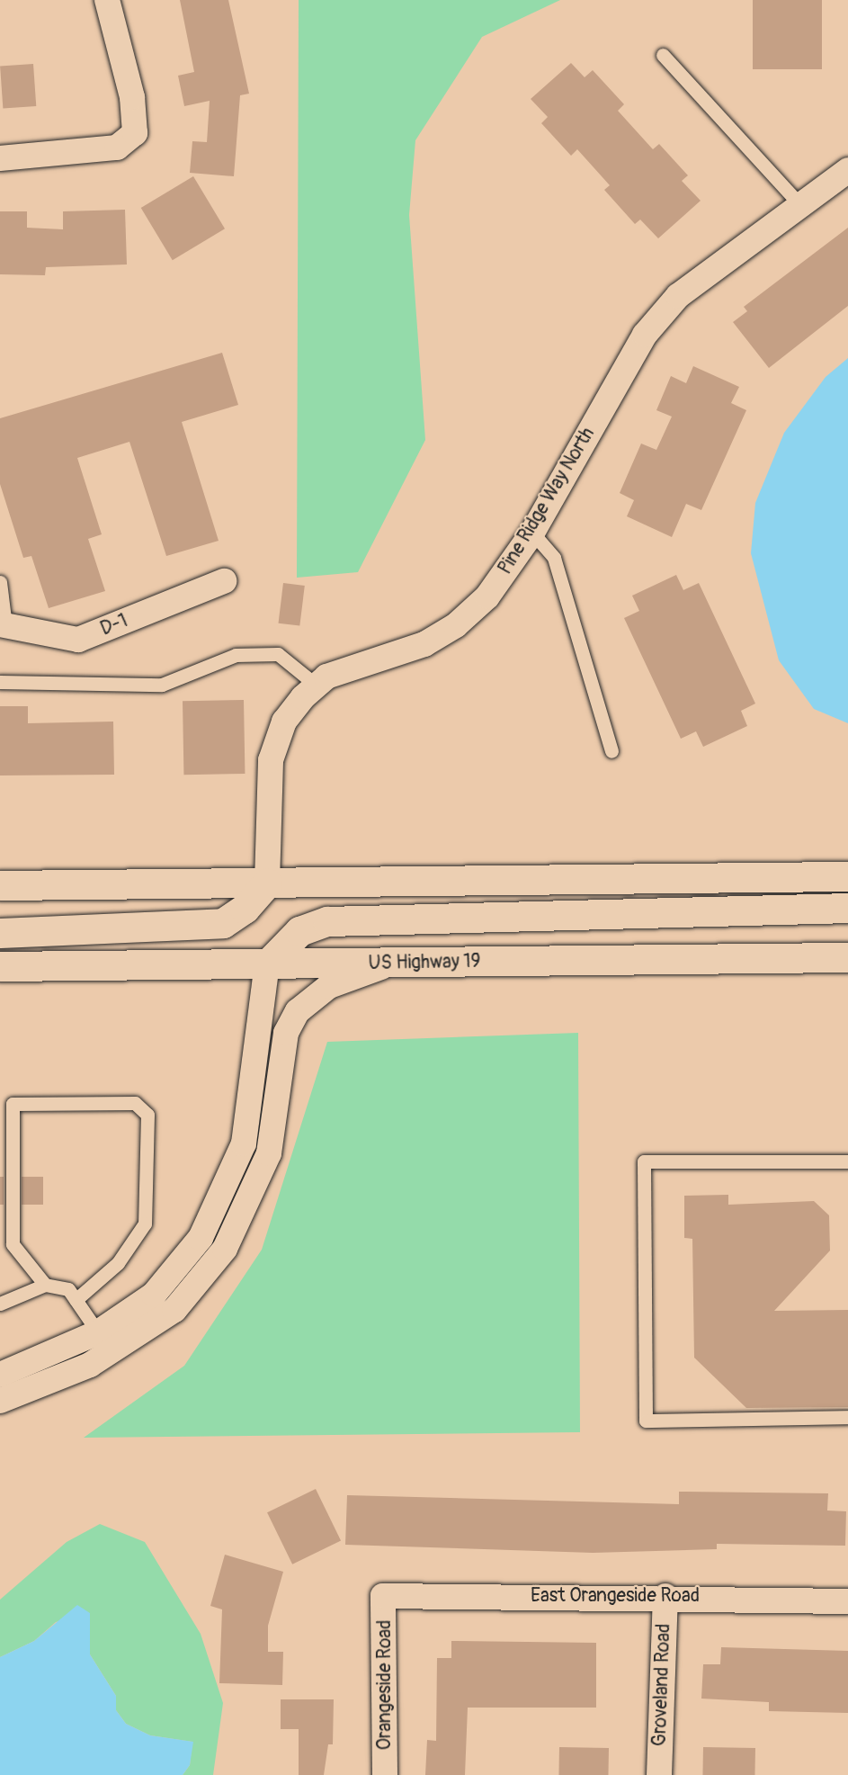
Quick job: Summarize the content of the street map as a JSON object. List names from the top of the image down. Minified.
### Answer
{"streets":{"highway":["US Highway 19"],"street":["Pine Ridge Way North","D-1","East Orangeside Road","Orangeside Road","Groveland Road"]},"crossings":[["East Orangeside Road","Orangeside Road"],["East Orangeside Road","Groveland Road"]]}
